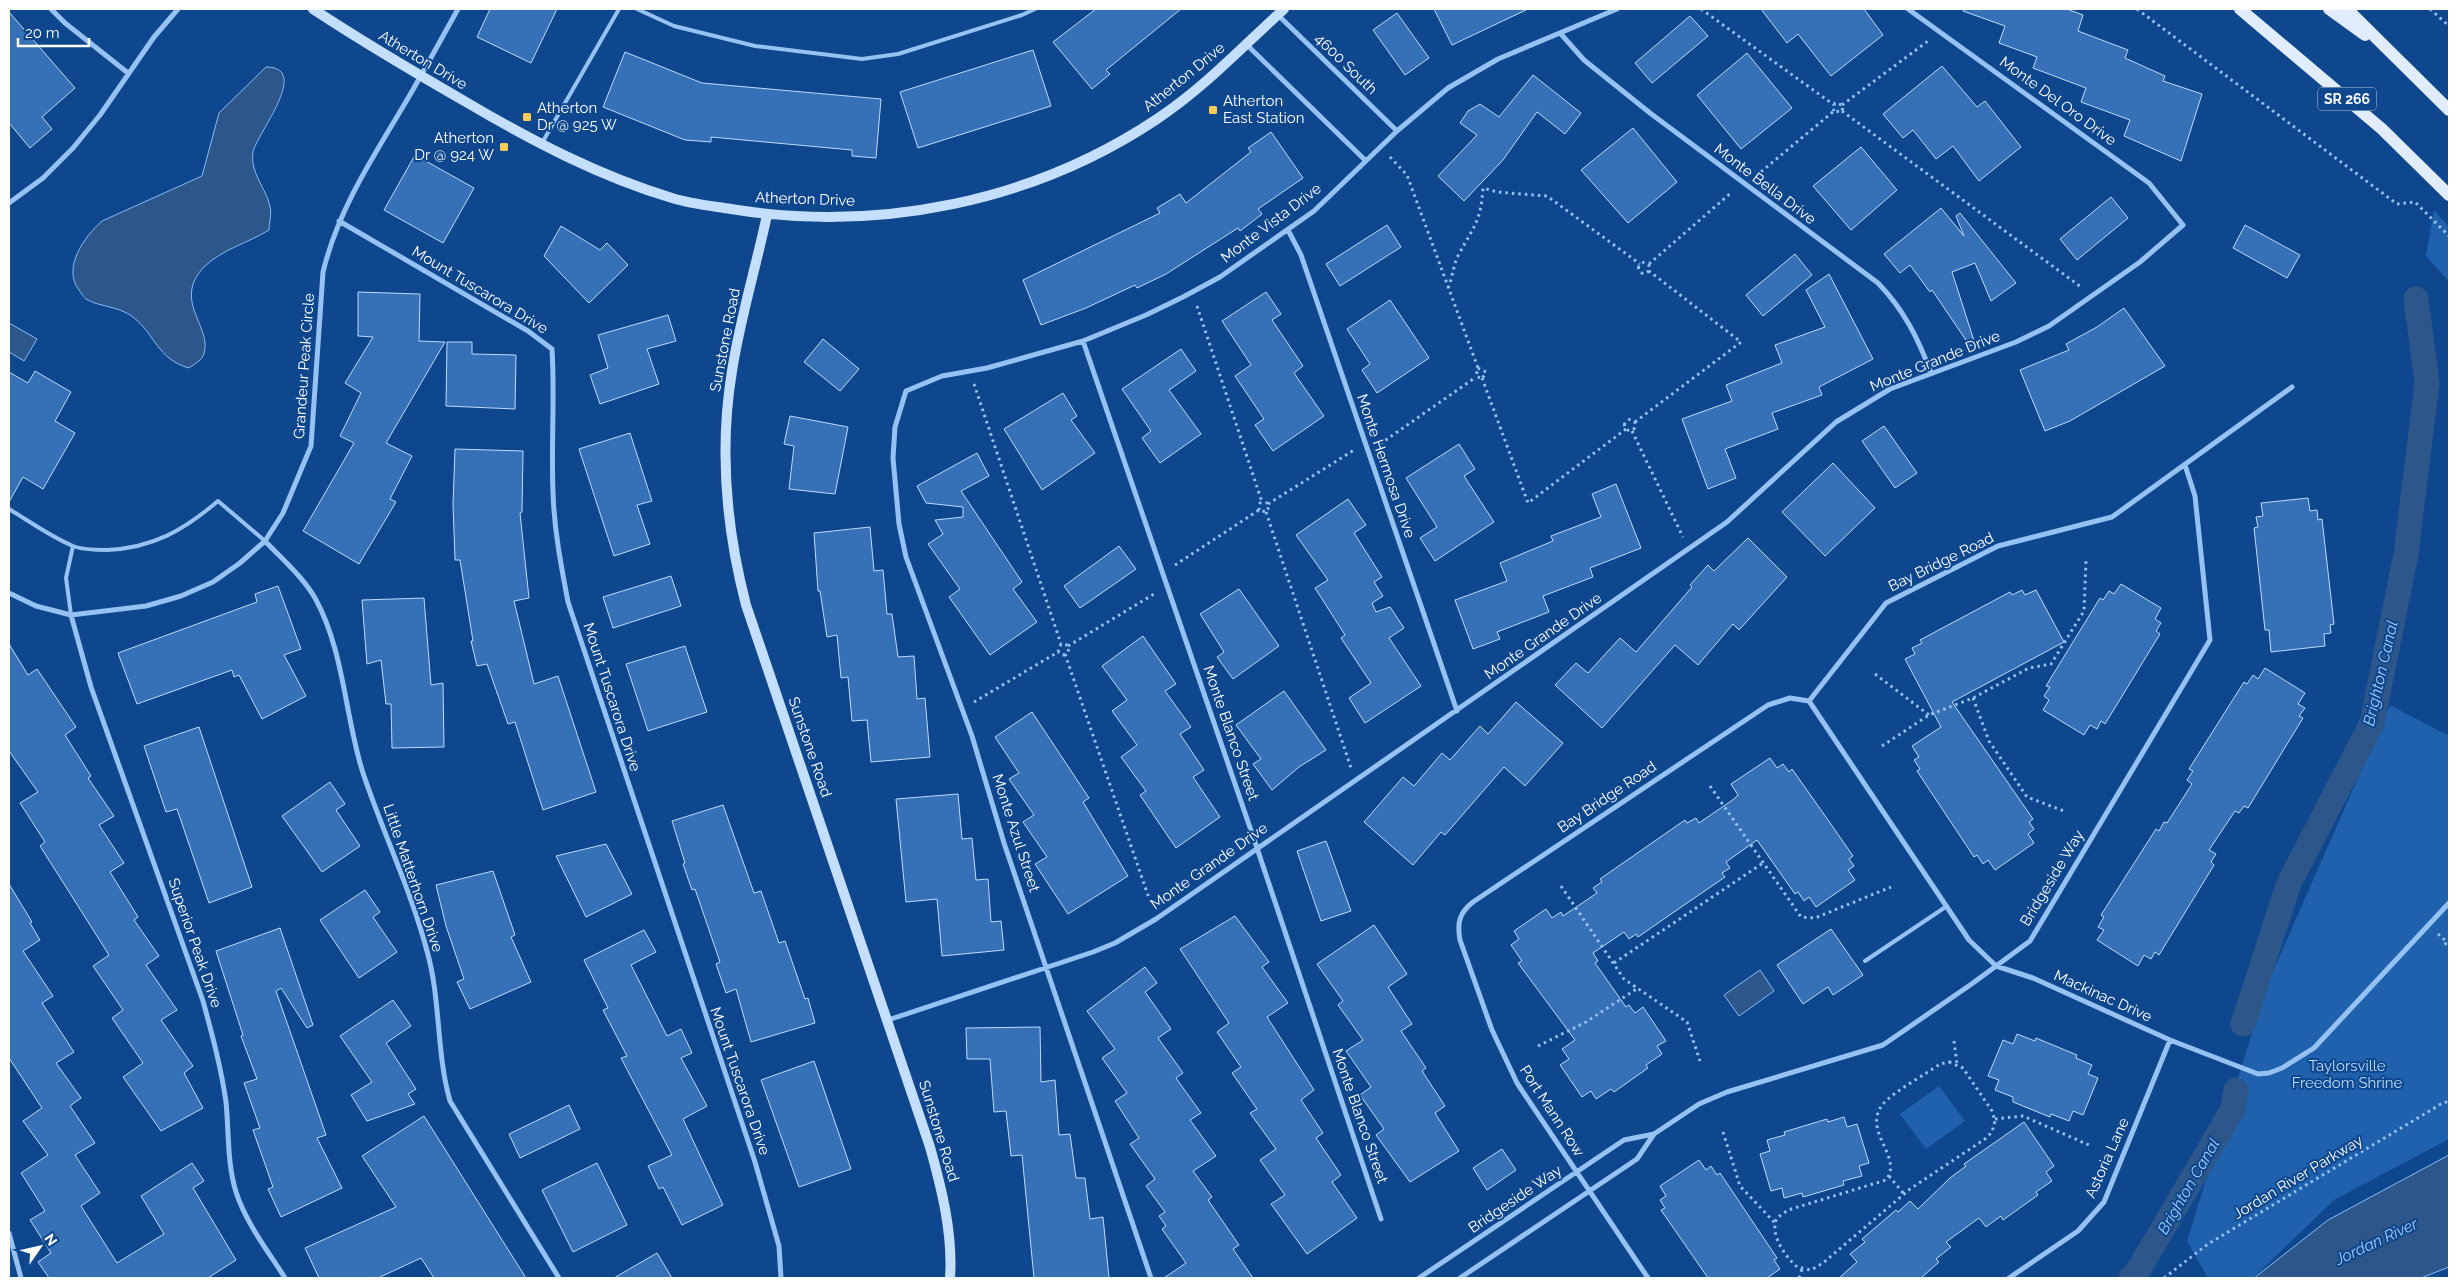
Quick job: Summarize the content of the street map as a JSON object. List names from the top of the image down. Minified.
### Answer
{"streets":{"main road":["SR 266"],"street":["Atherton Drive","4600 South","Monte Del Oro Drive","Monte Bella Drive","Monte Vista Drive","Mount Tuscarora Drive","Sunstone Road","Monte Grande Drive","Grandeur Peak Circle","Monte Hermosa Drive","Bay Bridge Road","Monte Blanco Street","Monte Azul Street","Little Matterhorn Drive","Bridgeside Way","Superior Peak Drive","Mackinac Drive","Port Mann Row","Astoria Lane"],"path":["Jordan River Parkway"]},"crossings":[["Atherton Drive","4600 South"],["Atherton Drive","Sunstone Road"],["Atherton Drive","Grandeur Peak Circle"],["4600 South","Monte Vista Drive"],["Monte Del Oro Drive","Monte Grande Drive"],["Monte Bella Drive","Monte Vista Drive"],["Monte Bella Drive","Monte Grande Drive"],["Monte Vista Drive","Monte Hermosa Drive"],["Monte Vista Drive","Monte Blanco Street"],["Monte Vista Drive","Monte Azul Street"],["Mount Tuscarora Drive","Grandeur Peak Circle"],["Sunstone Road","Monte Grande Drive"],["Monte Grande Drive","Monte Hermosa Drive"],["Monte Grande Drive","Monte Blanco Street"],["Monte Grande Drive","Monte Azul Street"],["Grandeur Peak Circle","Little Matterhorn Drive"],["Grandeur Peak Circle","Superior Peak Drive"],["Bay Bridge Road","Bridgeside Way"],["Bay Bridge Road","Mackinac Drive"],["Bay Bridge Road","Port Mann Row"],["Bridgeside Way","Mackinac Drive"],["Bridgeside Way","Port Mann Row"],["Mackinac Drive","Astoria Lane"]],"water":["Brighton Canal","Jordan River"],"parks":["Taylorsville Freedom Shrine"],"places":{"transit":["Atherton East Station","Atherton Dr @ 925 W","Atherton Dr @ 924 W"]},"scale_bar":"20 m","north":"top right"}
